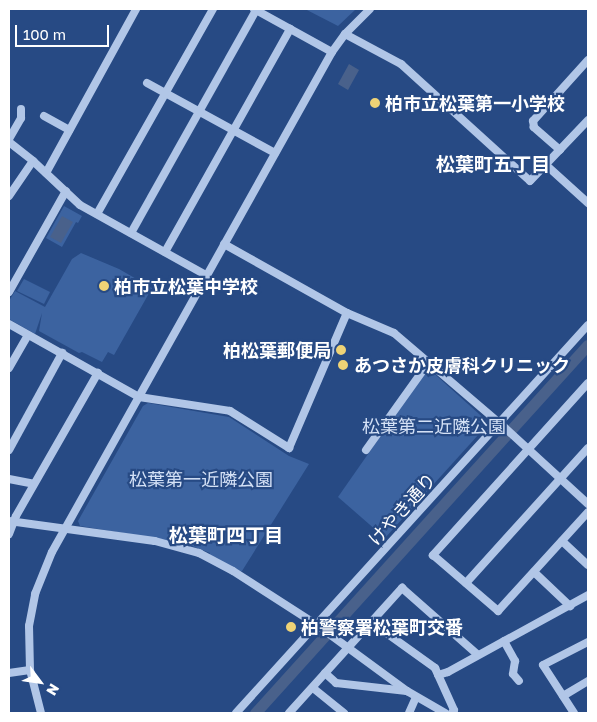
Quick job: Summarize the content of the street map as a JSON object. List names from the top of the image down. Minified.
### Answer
{"streets":{"street":["けやき通り"]},"districts":["松葉町五丁目","松葉町四丁目"],"parks":["松葉第二近隣公園","松葉第一近隣公園"],"places":["柏市立松葉第一小学校","柏市立松葉中学校","柏松葉郵便局","あつさか皮膚科クリニック","柏警察署松葉町交番"],"scale_bar":"100 m","north":"bottom right"}
